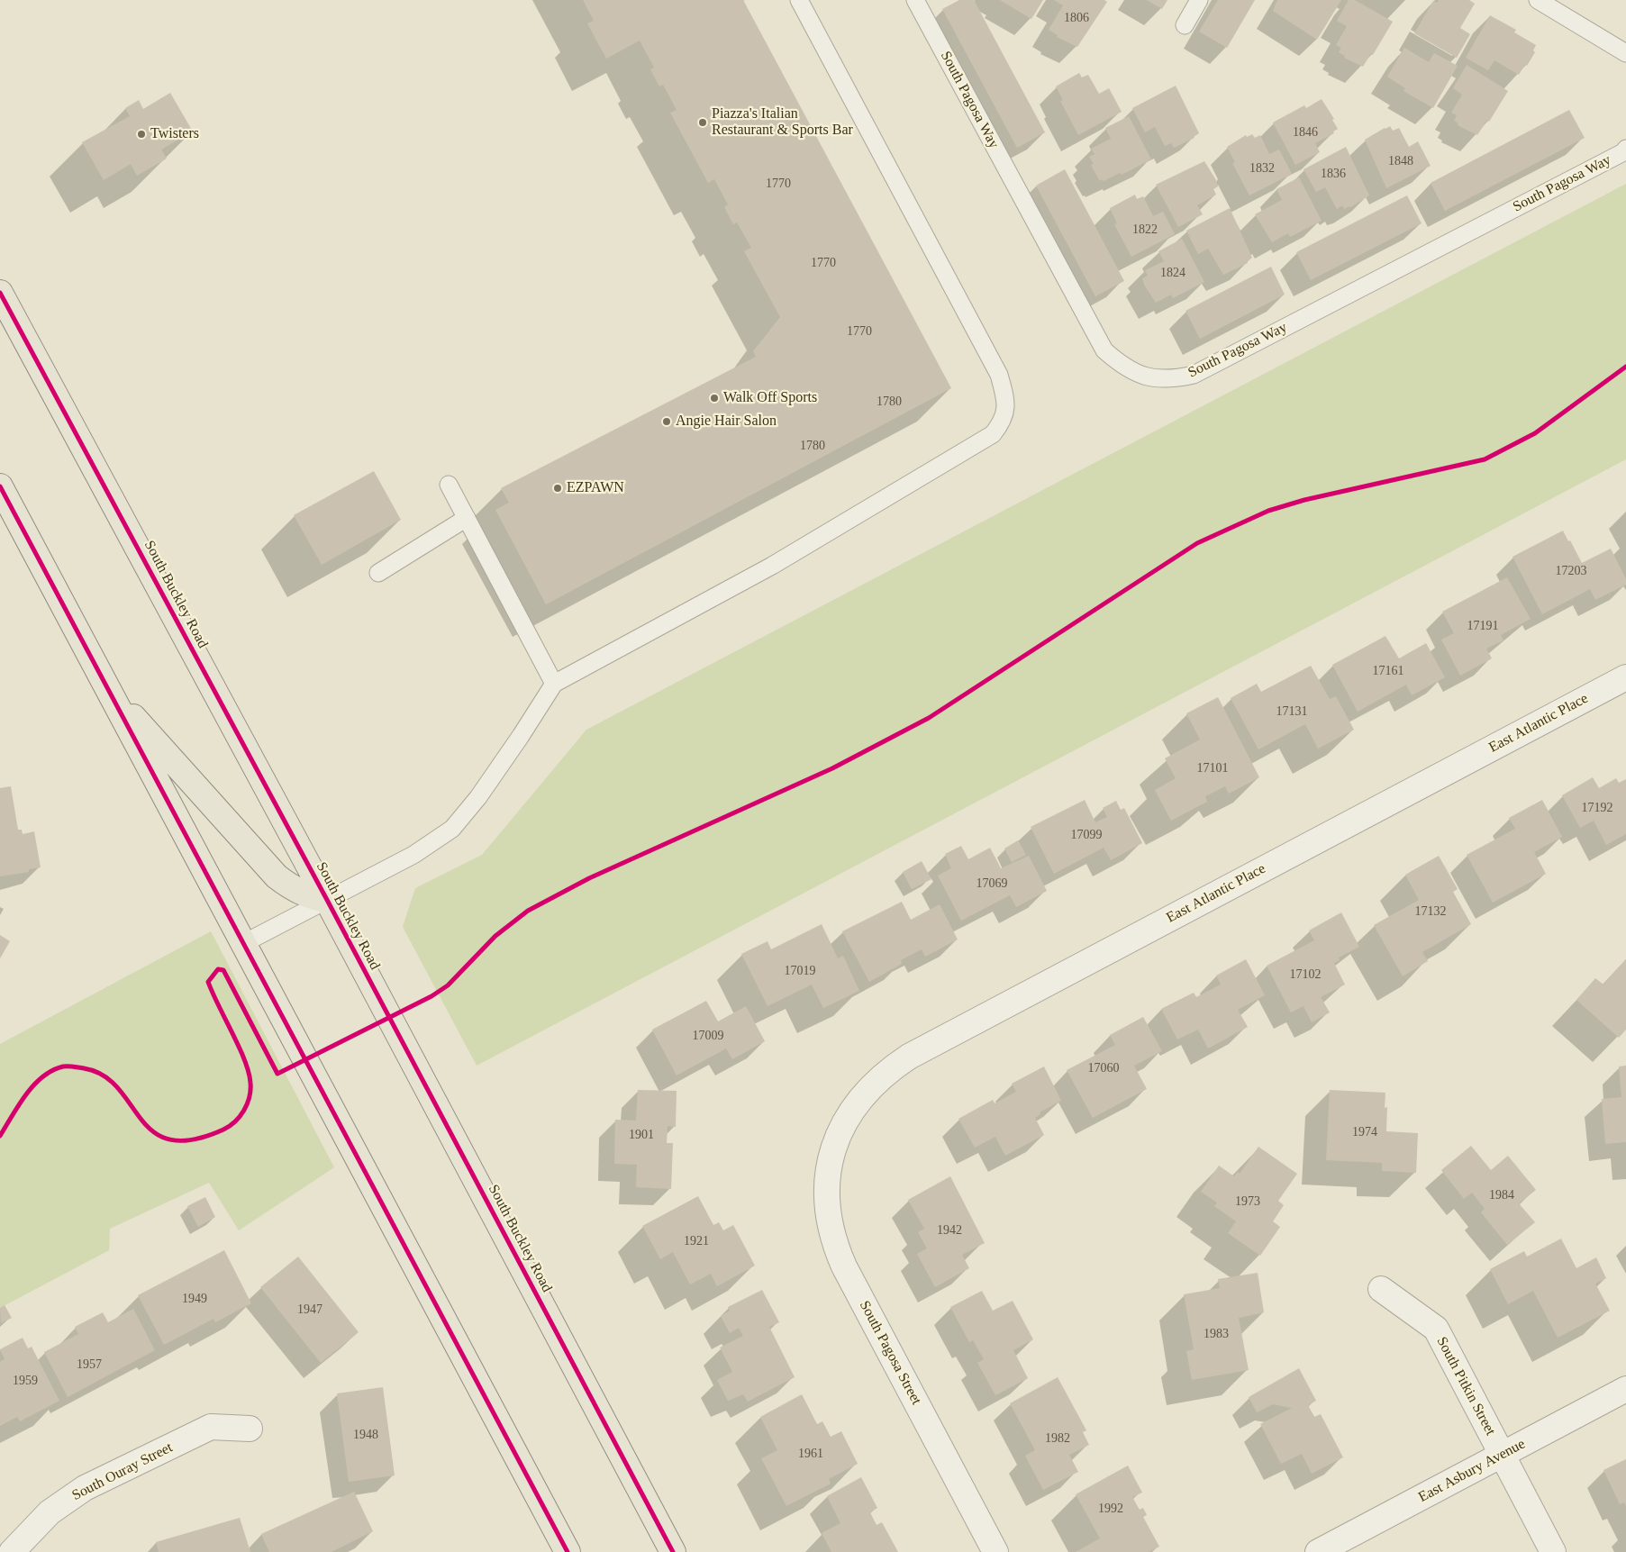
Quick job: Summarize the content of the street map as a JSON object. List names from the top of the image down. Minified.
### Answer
{"streets":{"main road":["South Buckley Road"],"street":["East Atlantic Place","South Pagosa Street","South Pitkin Street","East Asbury Avenue","South Ouray Street"],"lane":["South Pagosa Way"]},"crossings":[["East Atlantic Place","South Pagosa Street"],["South Pitkin Street","East Asbury Avenue"]],"places":["Piazza's Italian Restaurant & Sports Bar","Twisters","Walk Off Sports","Angie Hair Salon","EZPAWN"],"house_numbers":["1806","1846","1848","1832","1836","1770","1822","1770","1824","1770","1780","1780","17203","17191","17161","17131","17101","17192","17099","17069","17132","17019","17102","17009","17060","1974","1901","1984","1973","1942","1921","1949","1947","1983","1957","1959","1948","1982","1961","1992"]}
